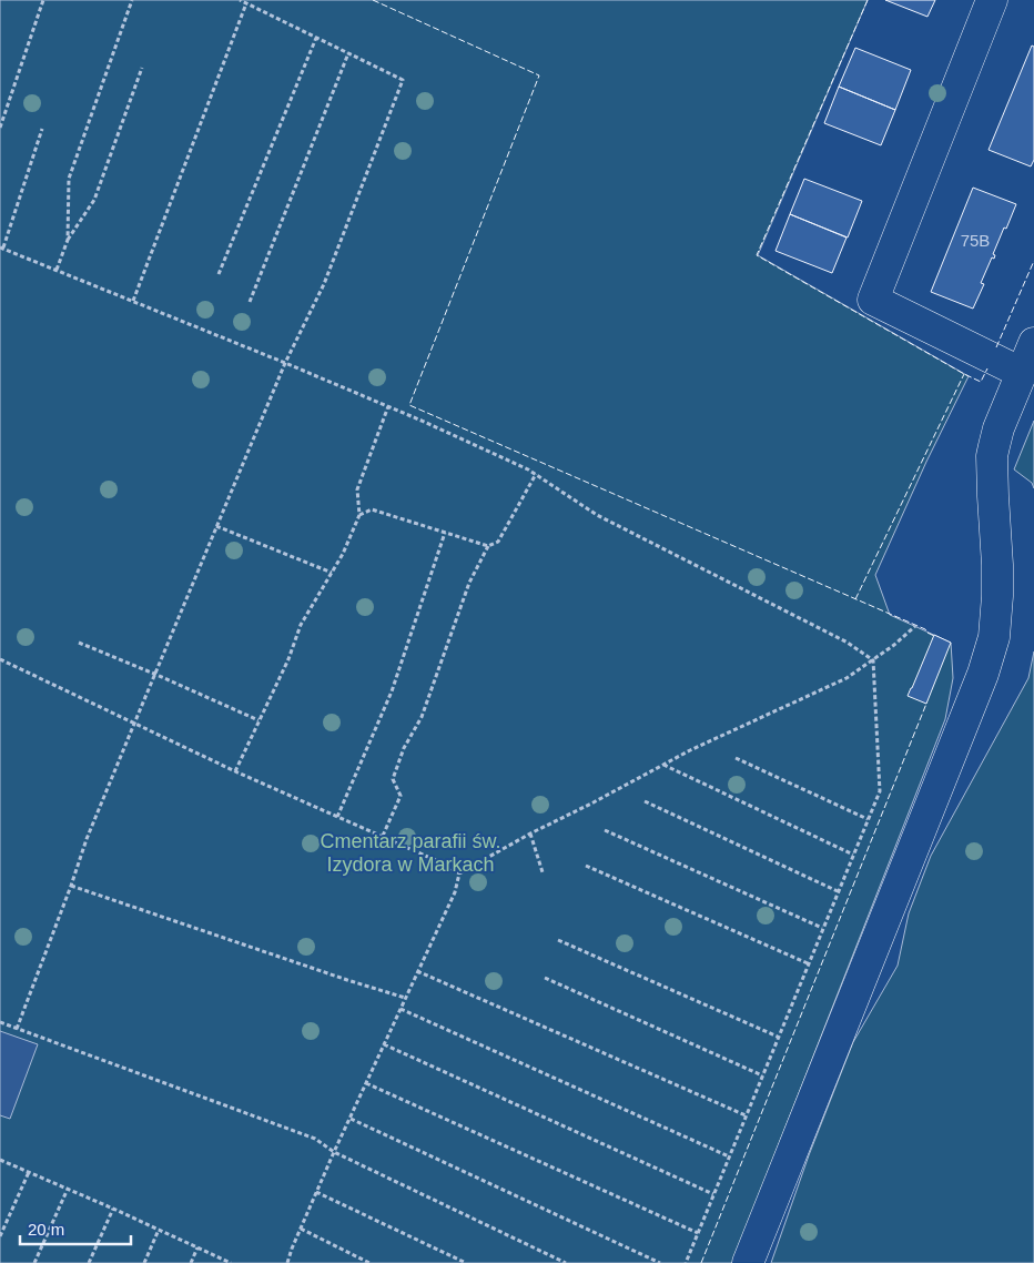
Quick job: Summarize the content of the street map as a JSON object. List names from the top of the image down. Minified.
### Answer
{"parks":["Cmentarz parafii św. Izydora w Markach"],"house_numbers":["75B"],"scale_bar":"20 m"}
